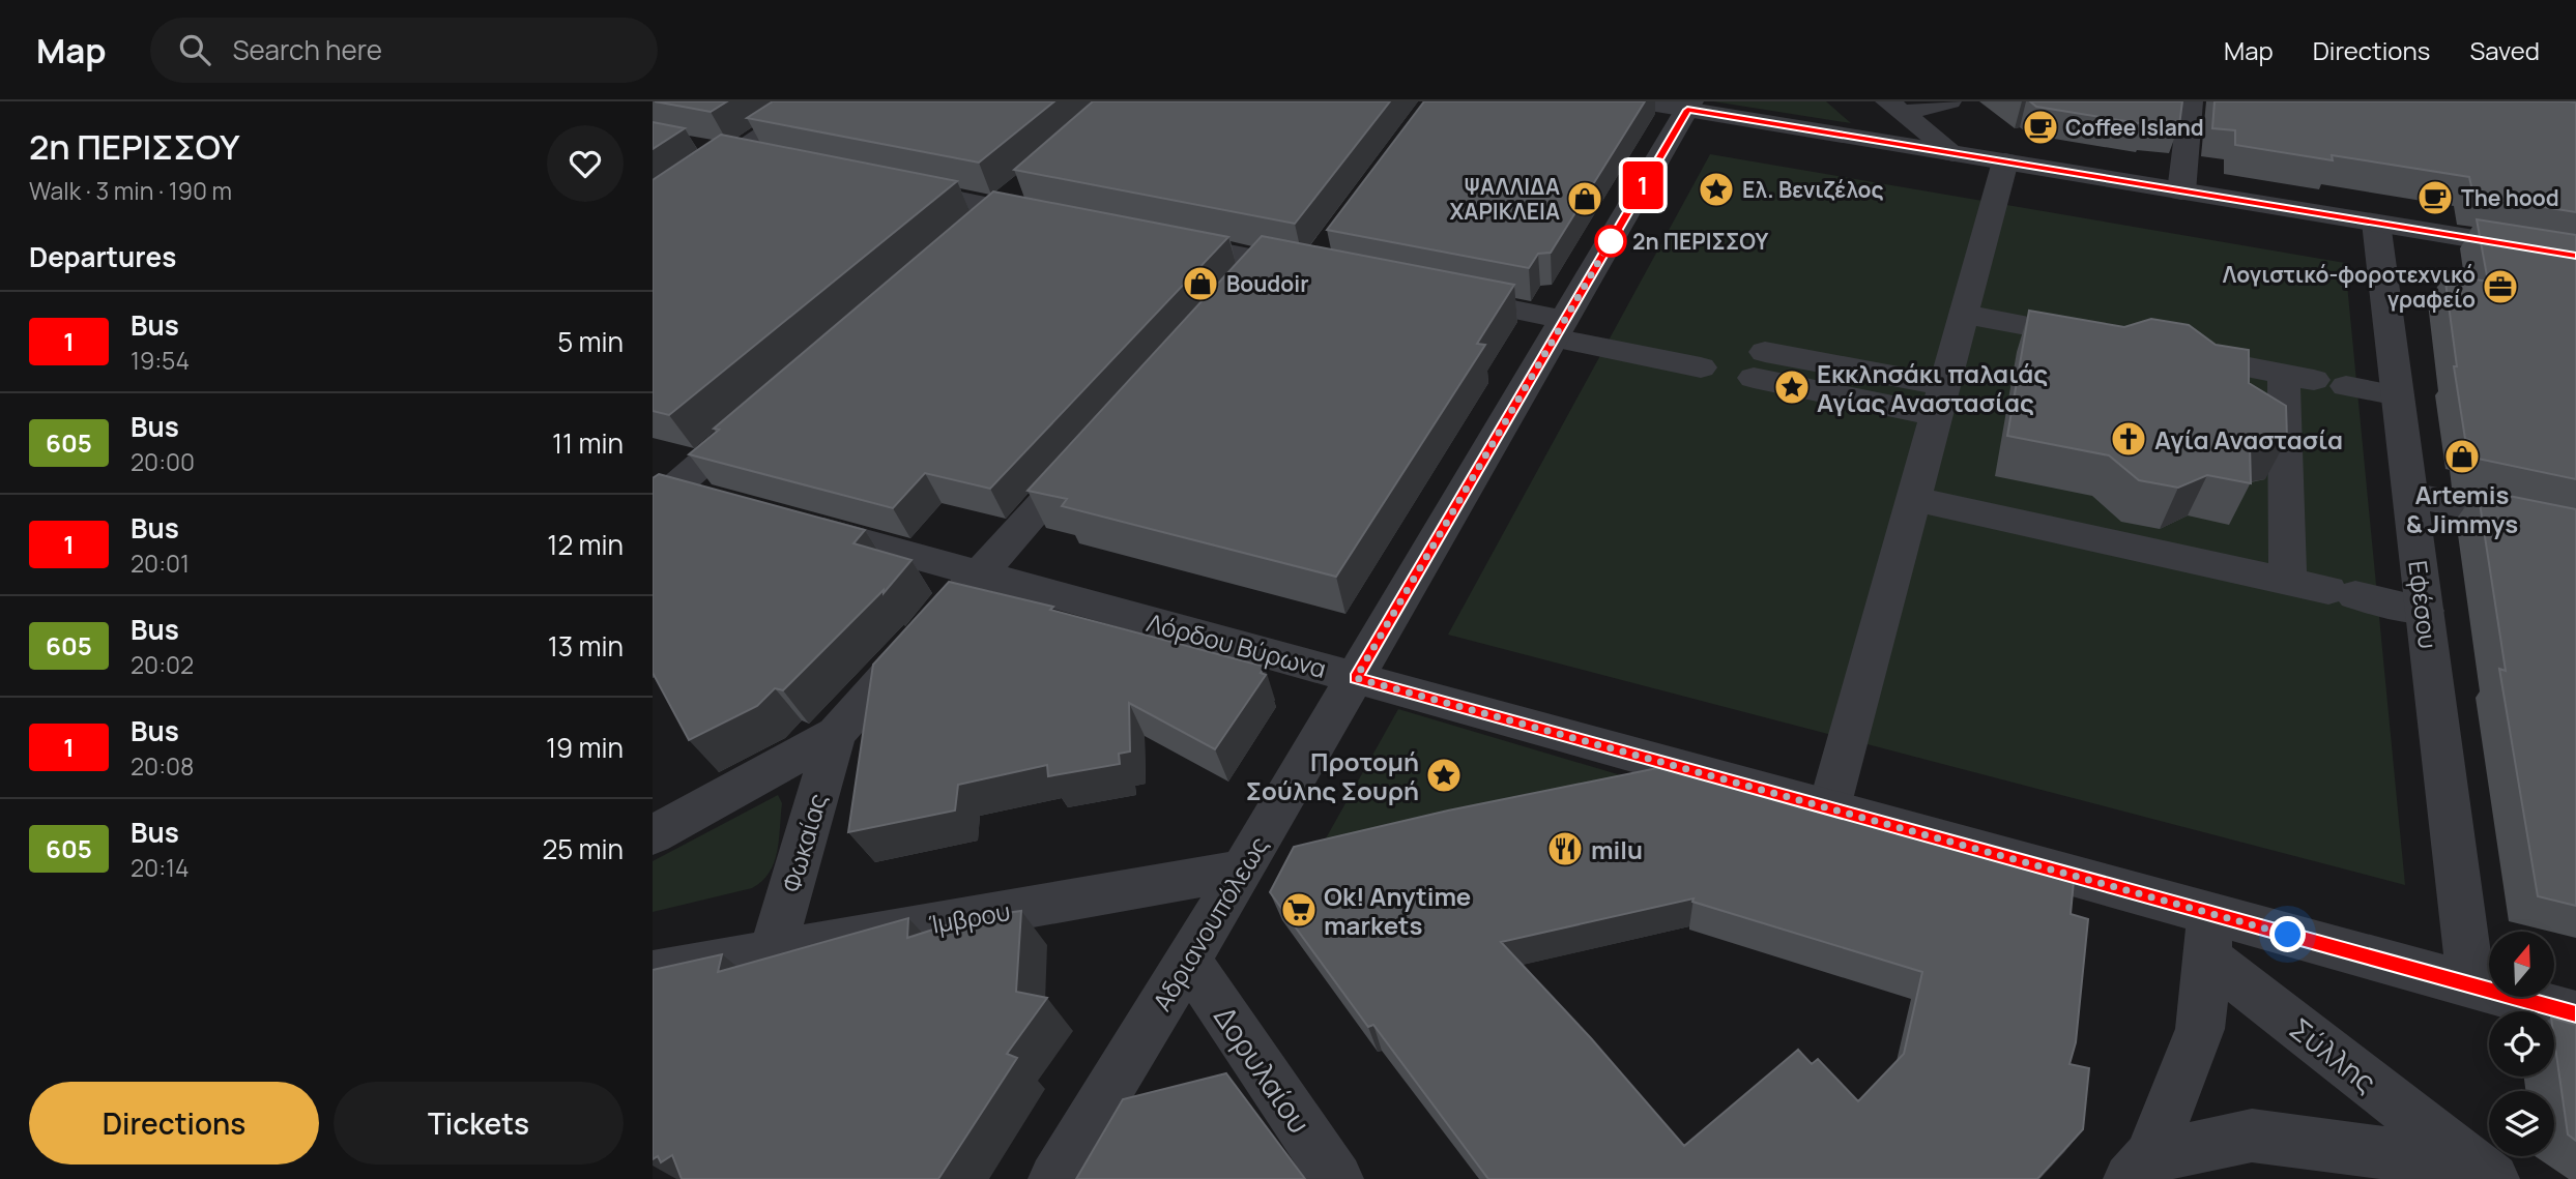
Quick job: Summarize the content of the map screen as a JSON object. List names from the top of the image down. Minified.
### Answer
{"streets":{"street":["Εφέσου","Λόρδου Βύρωνα","Φωκαίας","Ίμβρου","Αδριανουπόλεως","Σύλλης","Δορυλαίου"]},"crossings":[["Εφέσου","Λόρδου Βύρωνα"],["Λόρδου Βύρωνα","Φωκαίας"],["Λόρδου Βύρωνα","Αδριανουπόλεως"],["Λόρδου Βύρωνα","Σύλλης"],["Φωκαίας","Ίμβρου"],["Ίμβρου","Αδριανουπόλεως"],["Αδριανουπόλεως","Δορυλαίου"]],"places":{"cafe":["Coffee Island","The hood"],"place":["Ελ. Βενιζέλος","Εκκλησάκι παλαιάς Αγίας Αναστασίας","Προτομή Σούλης Σουρή"],"shop":["ΨΑΛΛΙΔΑ ΧΑΡΙΚΛΕΙΑ","Boudoir","Artemis & Jimmys"],"other":["2η ΠΕΡΙΣΣΟΥ"],"office":["Λογιστικό-φοροτεχνικό γραφείο"],"church":["Αγία Αναστασία"],"restaurant":["milu"],"supermarket":["Ok! Anytime markets"]},"lines":["bus line 1"],"north":"top","page":{"header":"Map","search":"Search here","nav":["Map","Directions","Saved"],"heading":[["2η ΠΕΡΙΣΣΟΥ","Walk · 3 min · 190 m"],"Departures"],"on_map":"1","list":[{"mark":"1","name":"Bus","note":"19:54","value":"5 min"},{"mark":"605","name":"Bus","note":"20:00","value":"11 min"},{"mark":"1","name":"Bus","note":"20:01","value":"12 min"},{"mark":"605","name":"Bus","note":"20:02","value":"13 min"},{"mark":"1","name":"Bus","note":"20:08","value":"19 min"},{"mark":"605","name":"Bus","note":"20:14","value":"25 min"}],"buttons":["Directions","Tickets"]}}
